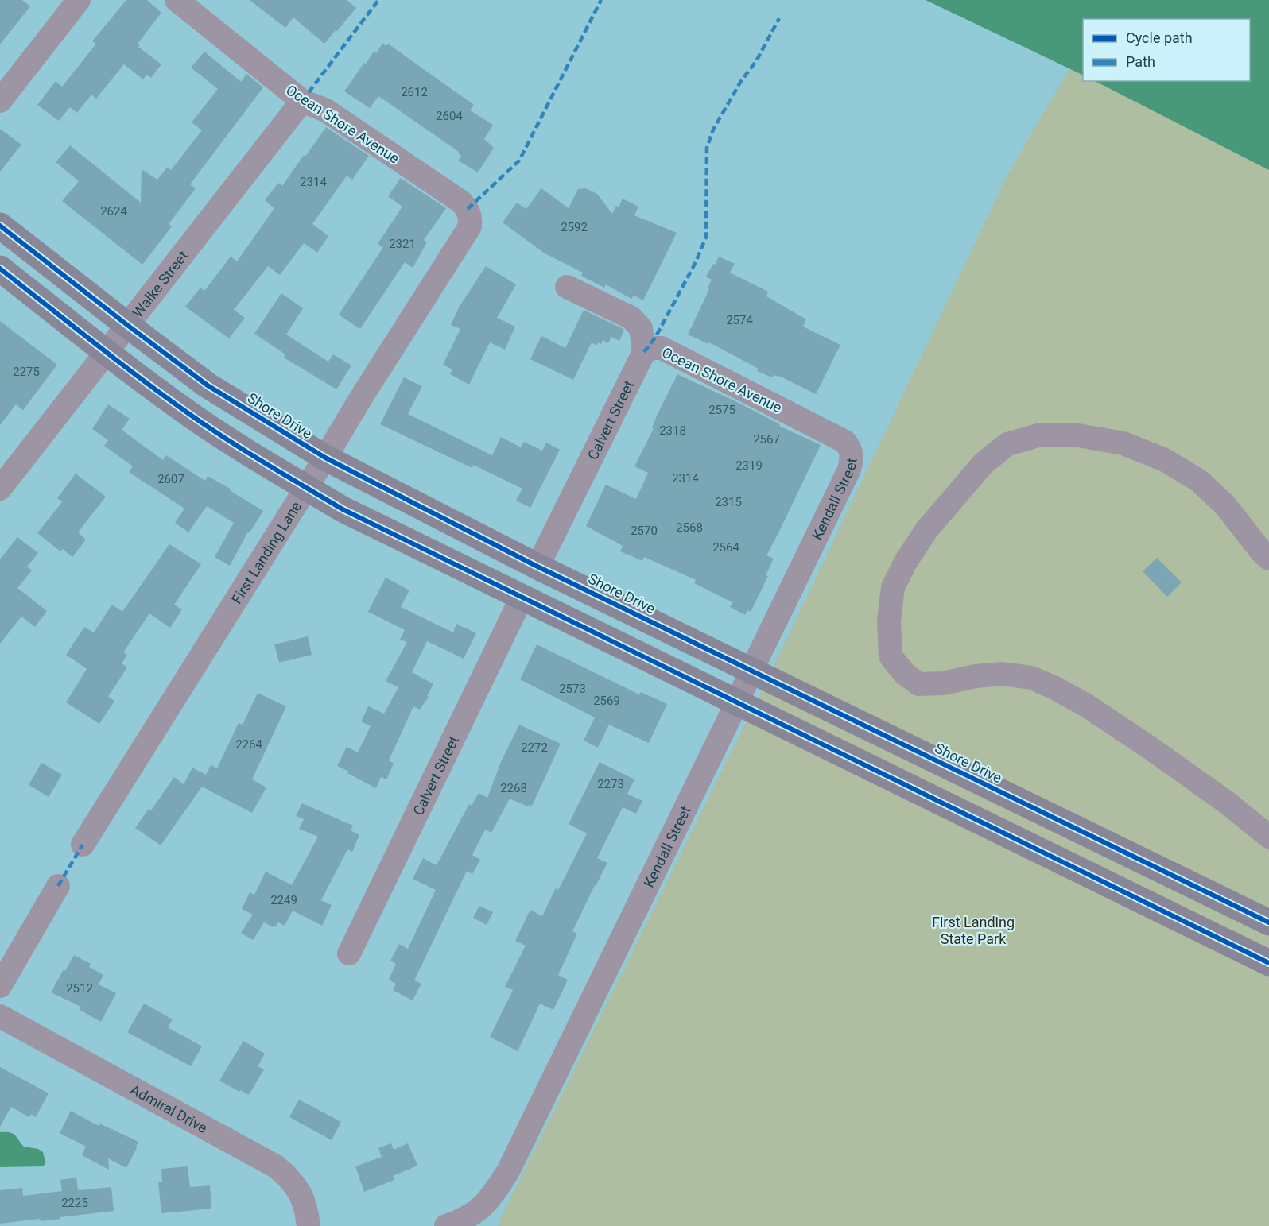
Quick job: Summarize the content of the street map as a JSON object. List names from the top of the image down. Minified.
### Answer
{"streets":{"highway":["Shore Drive"],"street":["Ocean Shore Avenue","Walke Street","Calvert Street","Kendall Street","First Landing Lane","Admiral Drive"]},"crossings":[["Ocean Shore Avenue","Walke Street"],["Ocean Shore Avenue","Calvert Street"],["Ocean Shore Avenue","Kendall Street"],["Ocean Shore Avenue","First Landing Lane"],["Walke Street","Shore Drive"],["Shore Drive","Calvert Street"],["Shore Drive","Kendall Street"],["Shore Drive","First Landing Lane"]],"parks":["First Landing State Park"],"house_numbers":["2612","2604","2314","2624","2592","2321","2574","2275","2575","2318","2567","2319","2314","2607","2315","2568","2570","2564","2573","2569","2264","2272","2273","2268","2249","2512","2225"],"legend":["Cycle path","Path"]}
